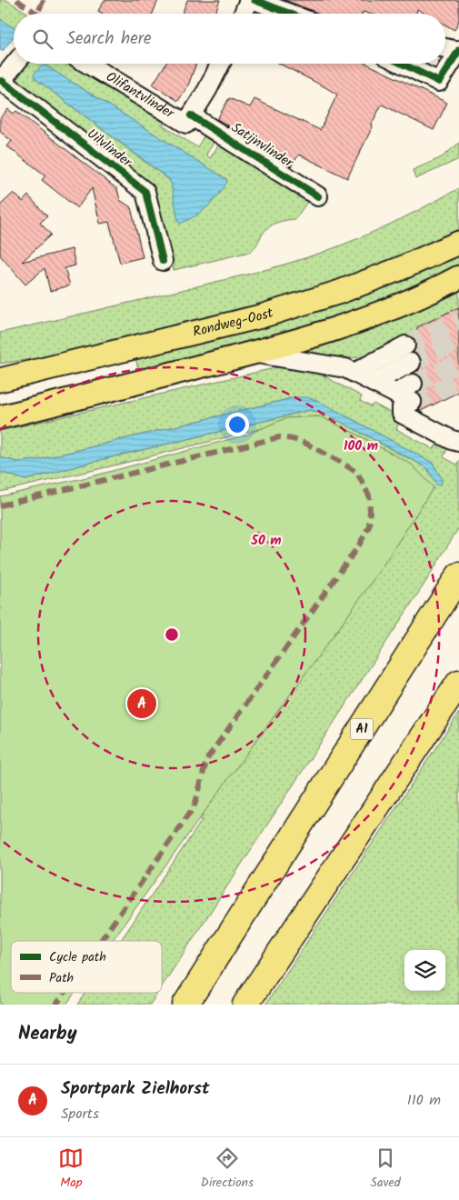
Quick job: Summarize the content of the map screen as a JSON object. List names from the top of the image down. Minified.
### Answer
{"streets":{"highway":["A1"],"main road":["Rondweg-Oost"],"street":["Olifantvlinder","Satijnvlinder","Uilvlinder"]},"crossings":[["Olifantvlinder","Satijnvlinder"]],"legend":["Cycle path","Path"],"page":{"search":"Search here","pins":"A","heading":"Nearby","list":[{"mark":"A","name":"Sportpark Zielhorst","note":"Sports","value":"110 m"}],"nav":["Map","Directions","Saved"]},"rings":["100 m","50 m"]}
